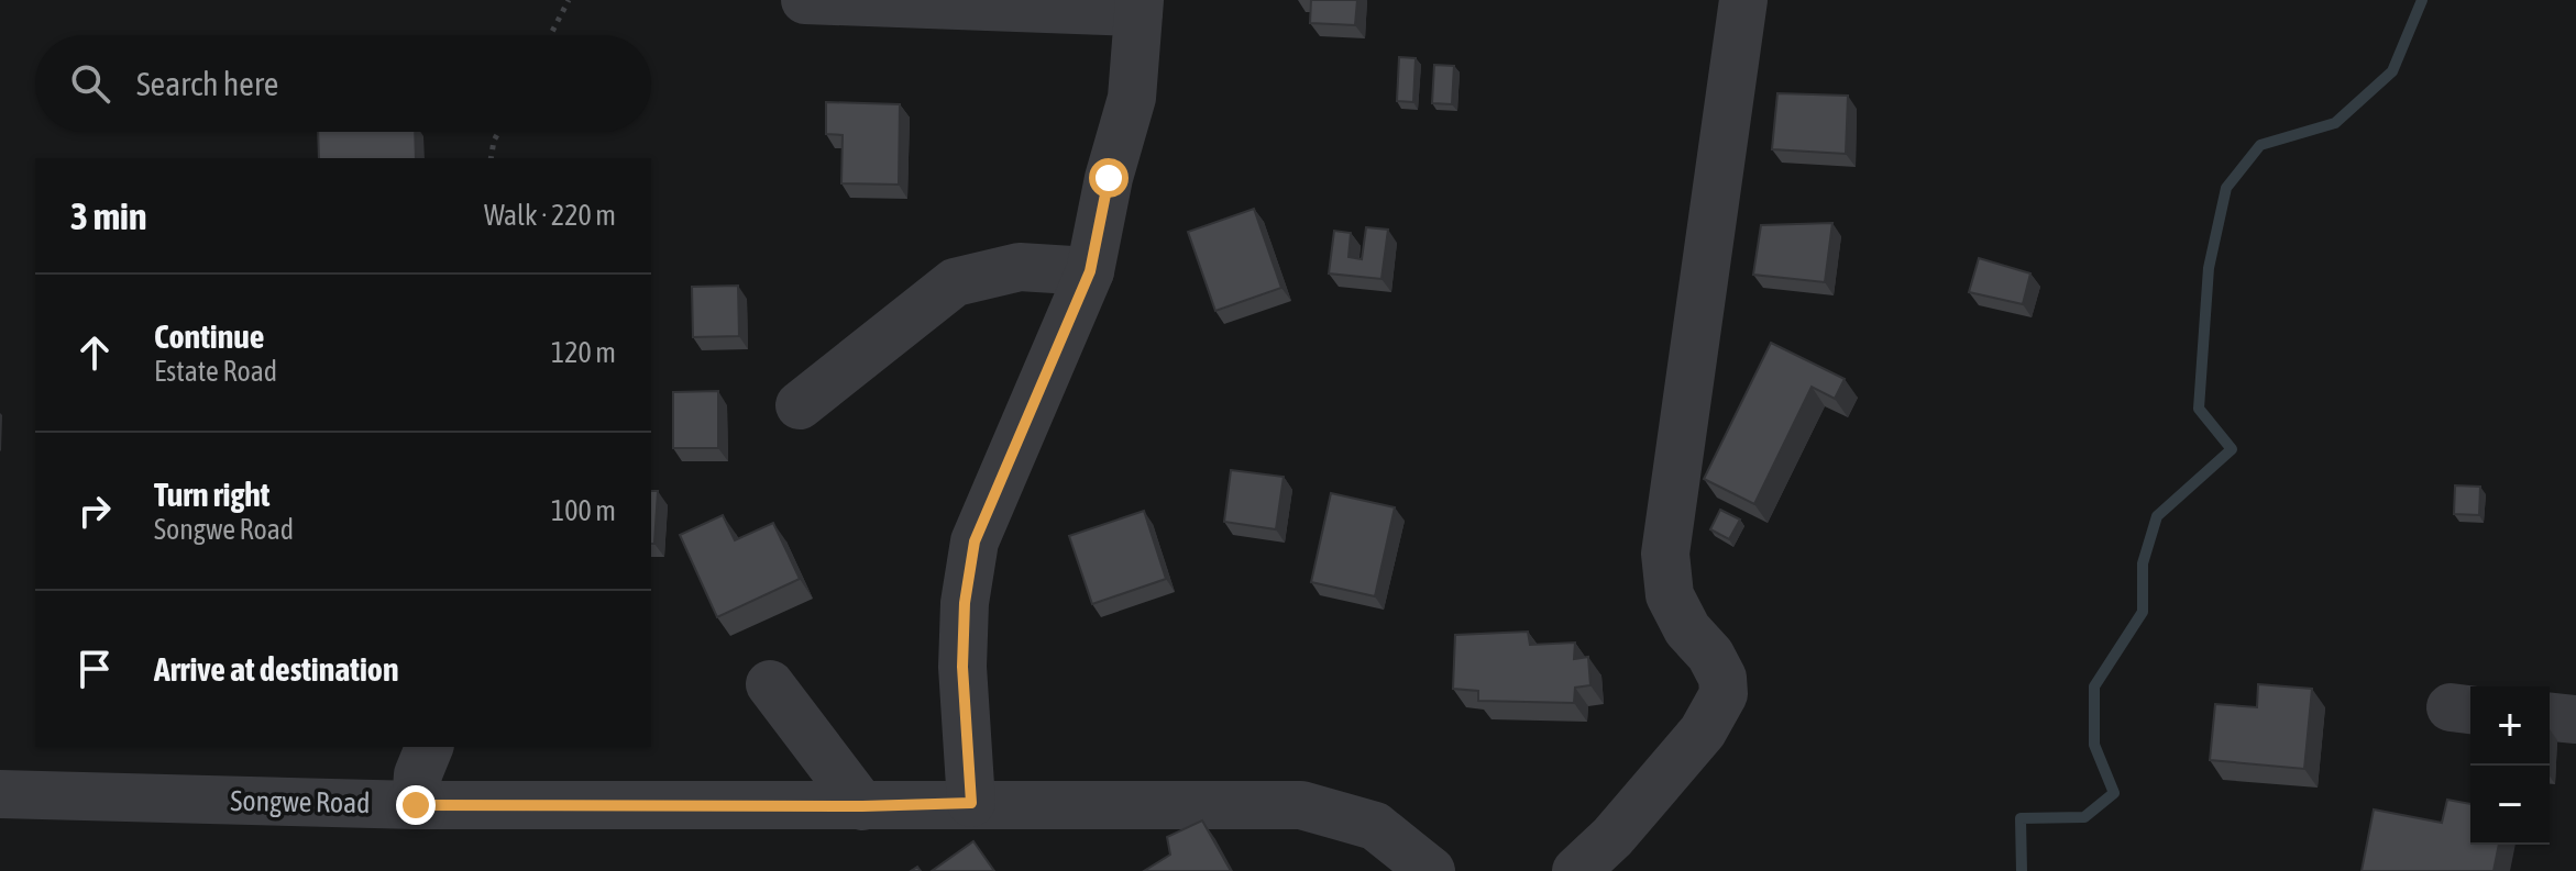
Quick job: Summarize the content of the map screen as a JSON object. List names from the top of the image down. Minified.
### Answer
{"streets":{"street":["Songwe Road"]},"page":{"search":"Search here","heading":["3 min","Walk · 220 m"],"list":[["Continue","Estate Road","120 m"],["Turn right","Songwe Road","100 m"],"Arrive at destination"],"map_buttons":["+","−"]}}
